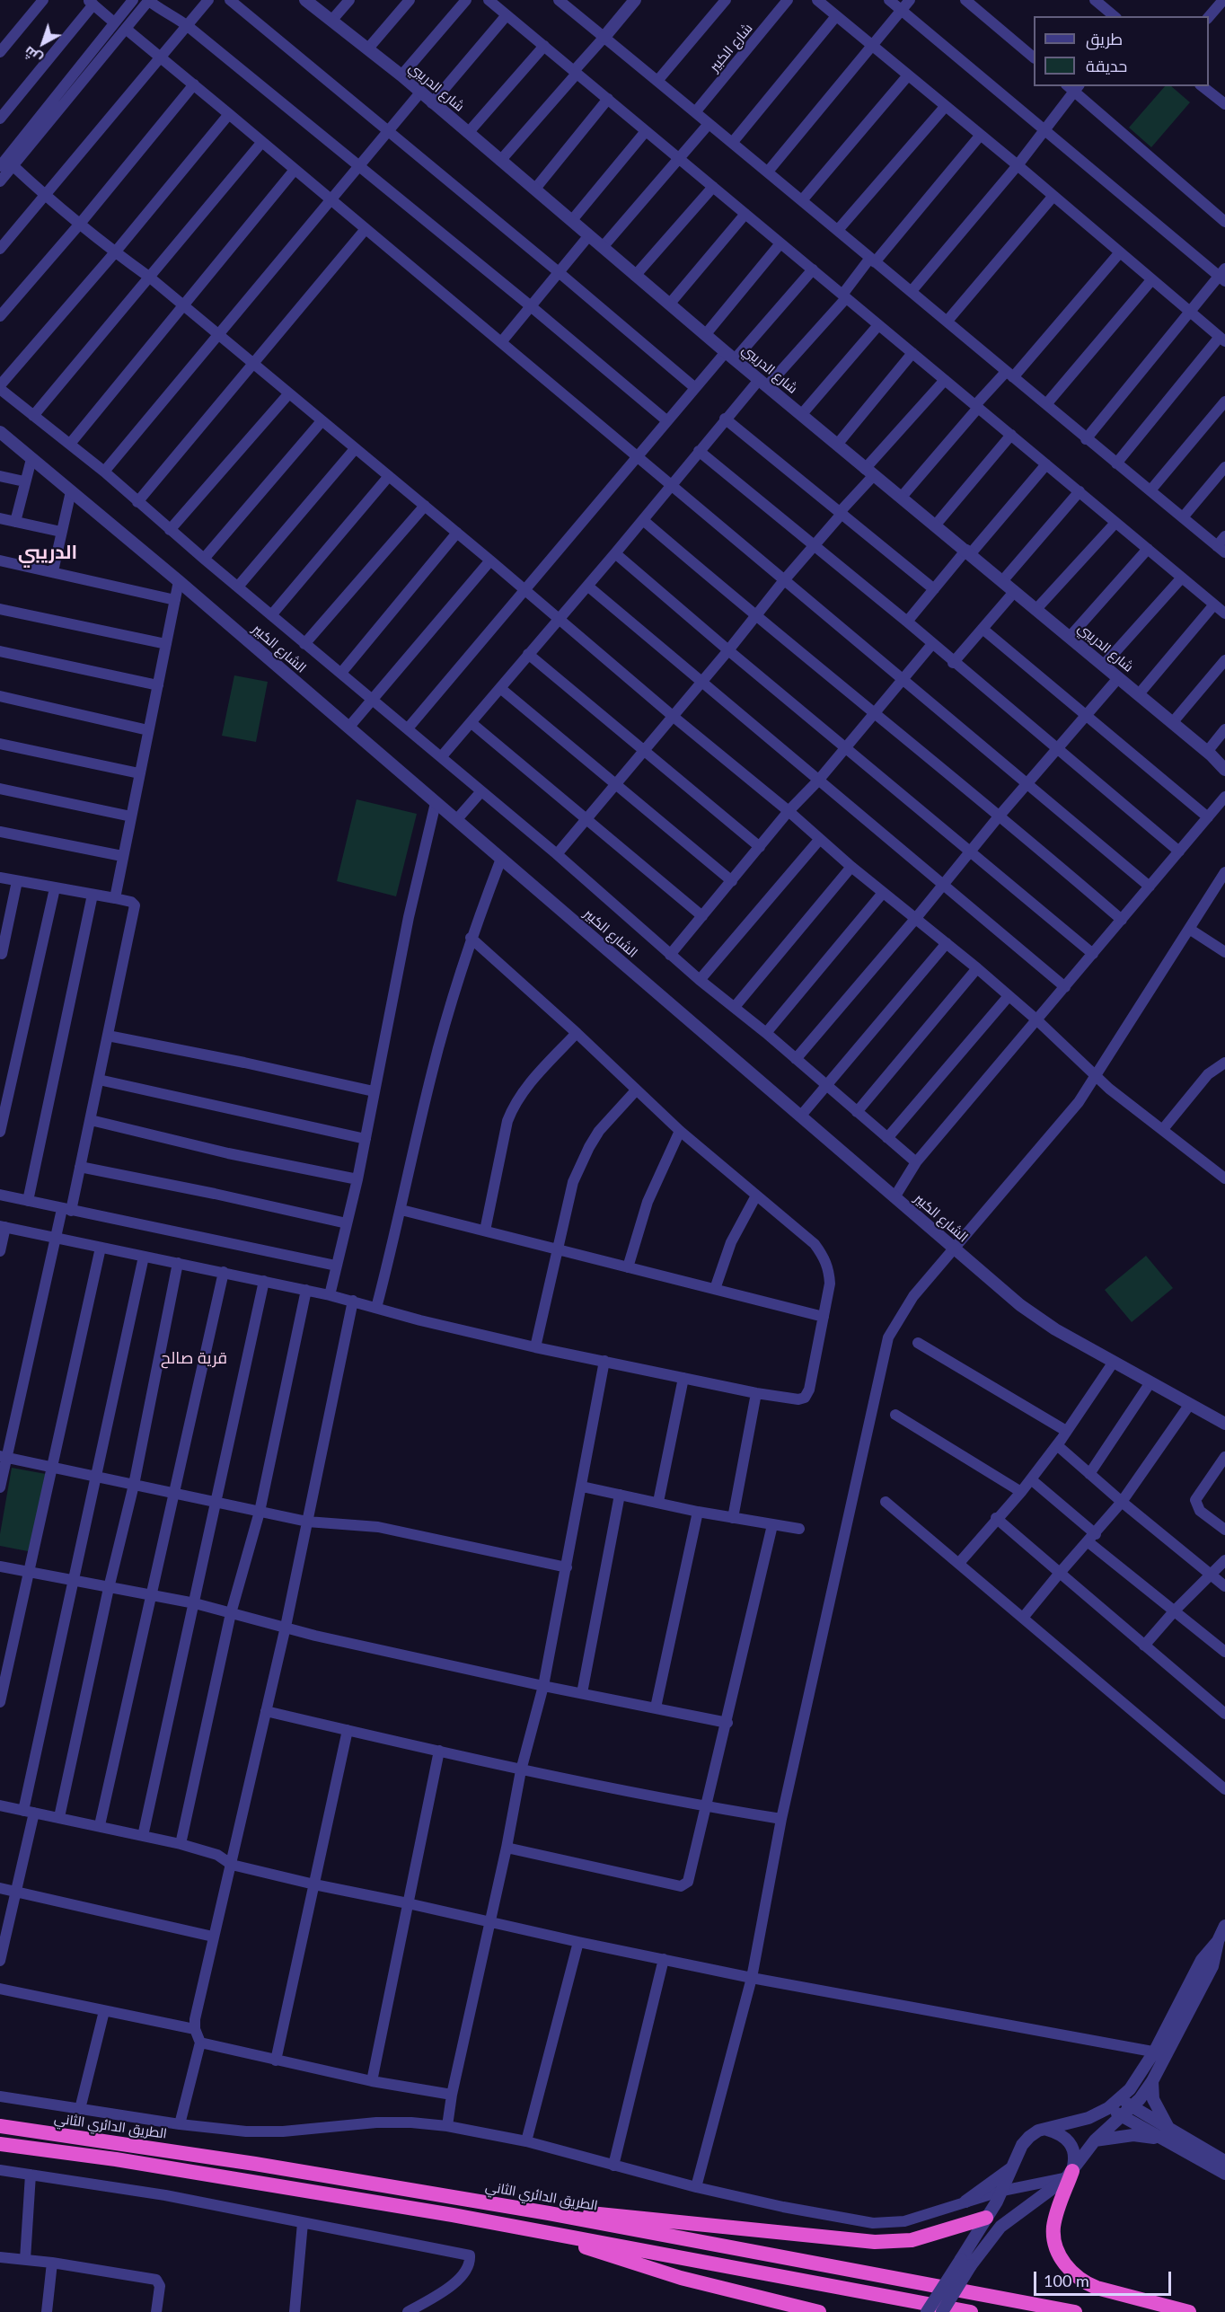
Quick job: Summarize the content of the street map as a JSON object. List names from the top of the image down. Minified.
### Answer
{"streets":{"highway":["الطريق الدائري الثاني"],"street":["شارع الكبير","شارع الدريبي","الشارع الكبير"]},"districts":["الدريبي","قرية صالح"],"legend":["طريق","حديقة"],"scale_bar":"100 m","north":"bottom left"}
